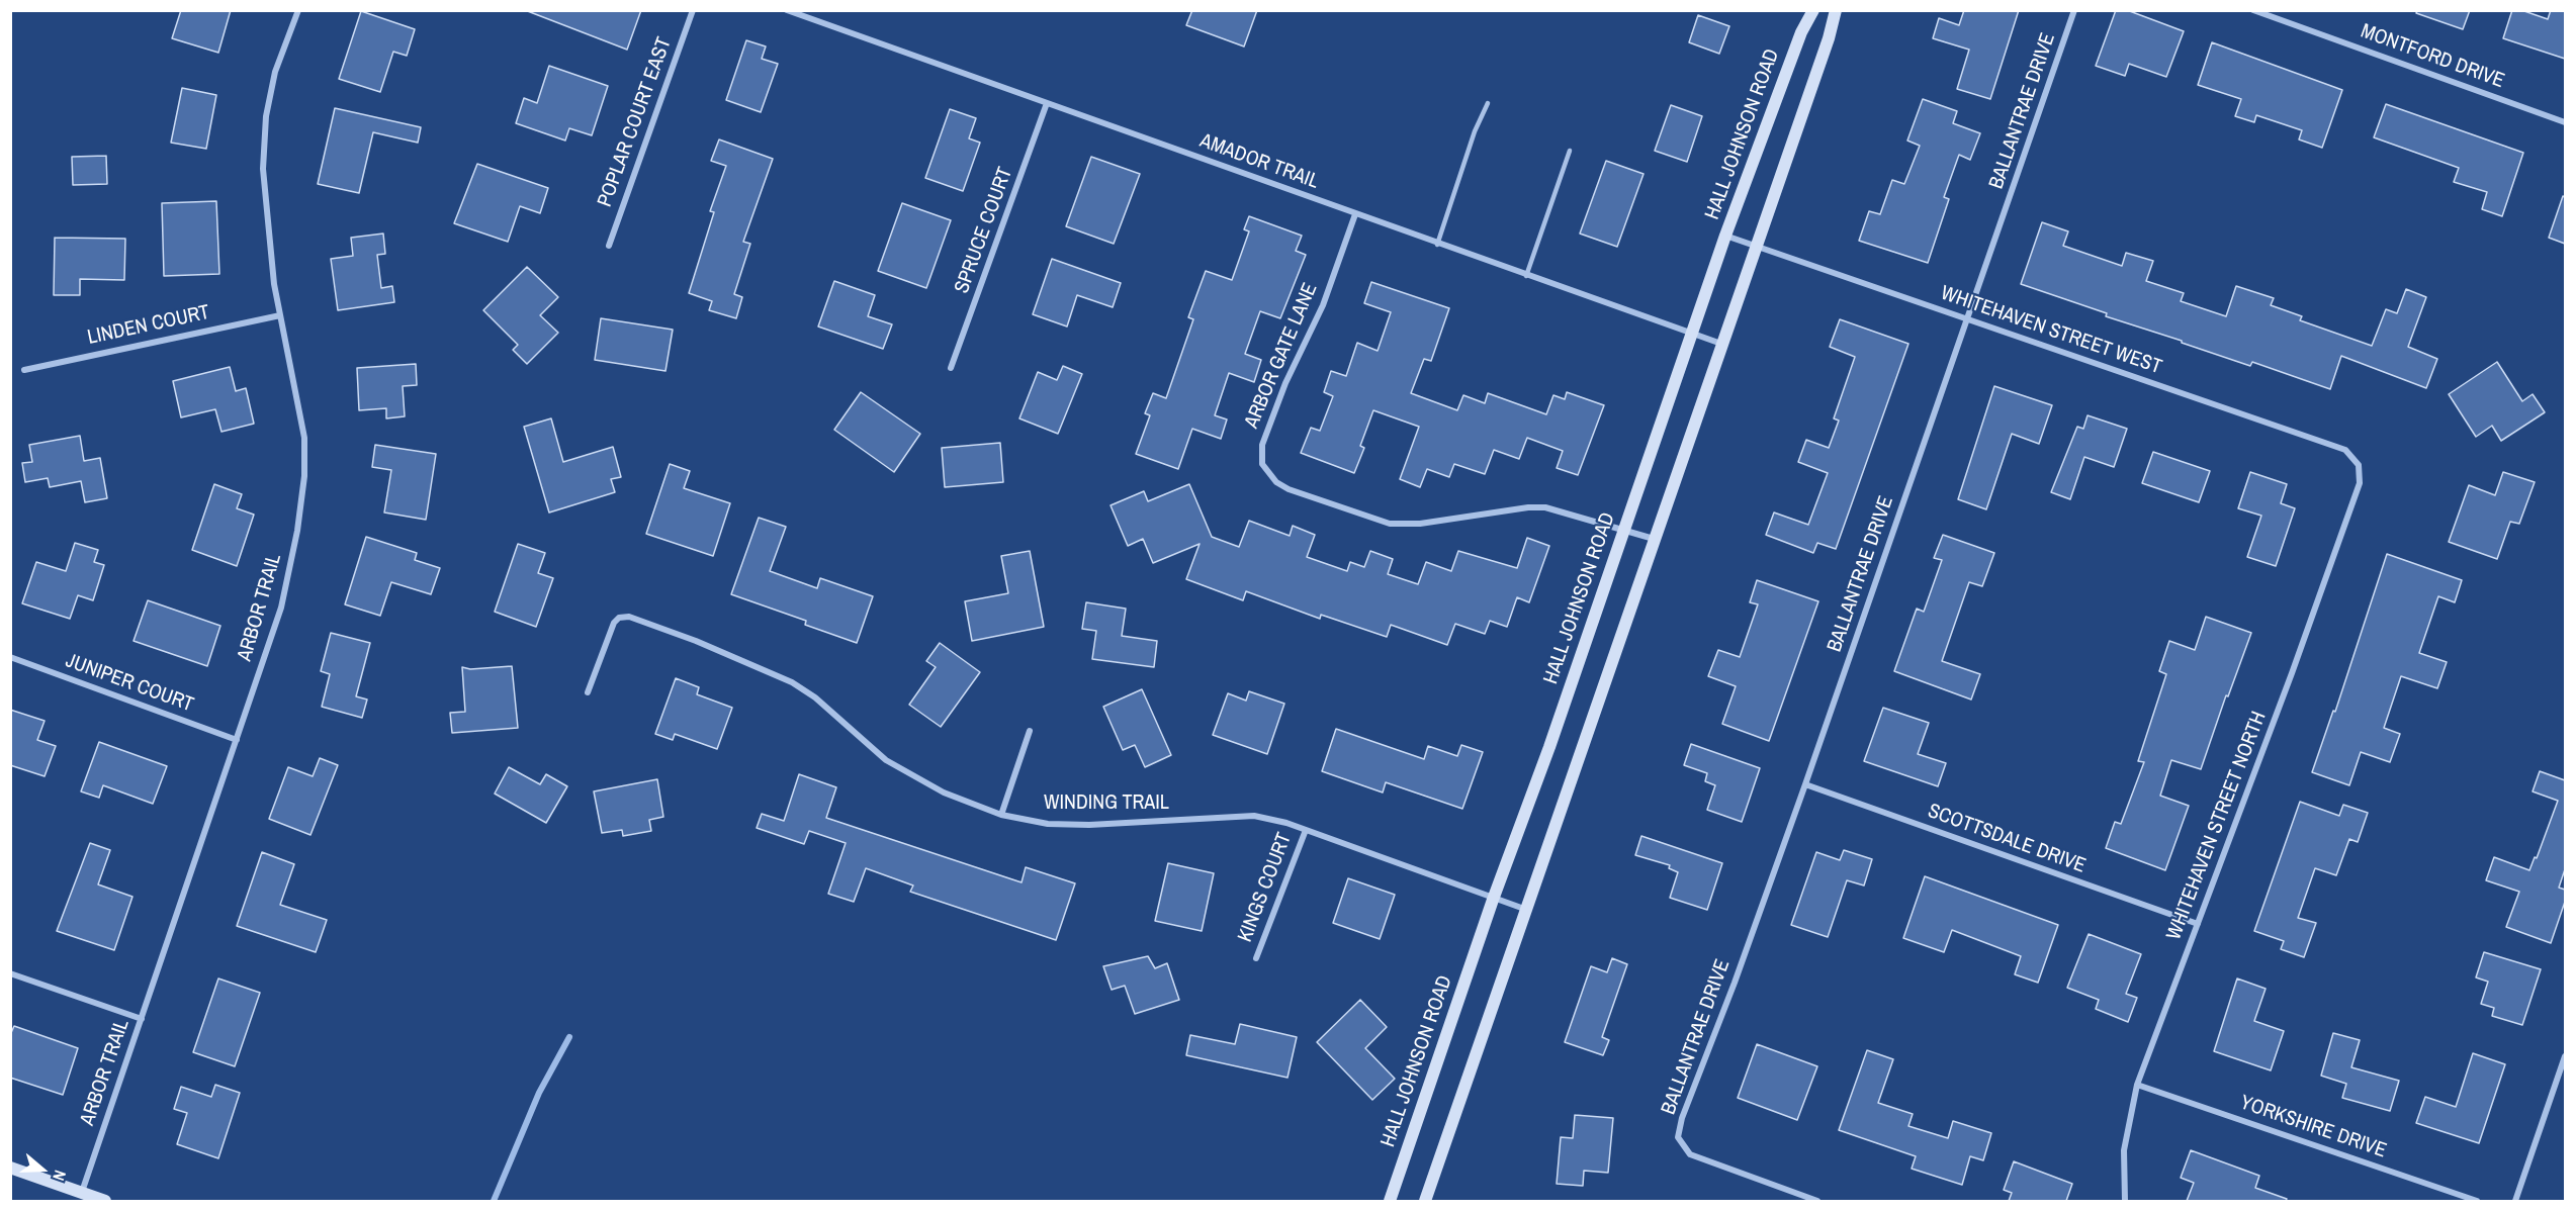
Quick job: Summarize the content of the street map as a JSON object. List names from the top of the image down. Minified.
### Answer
{"streets":{"main road":["HALL JOHNSON ROAD"],"street":["MONTFORD DRIVE","BALLANTRAE DRIVE","POPLAR COURT EAST","AMADOR TRAIL","SPRUCE COURT","LINDEN COURT","WHITEHAVEN STREET WEST","ARBOR GATE LANE","ARBOR TRAIL","JUNIPER COURT","WINDING TRAIL","WHITEHAVEN STREET NORTH","SCOTTSDALE DRIVE","KINGS COURT","YORKSHIRE DRIVE"]},"crossings":[["BALLANTRAE DRIVE","WHITEHAVEN STREET WEST"],["BALLANTRAE DRIVE","SCOTTSDALE DRIVE"],["HALL JOHNSON ROAD","AMADOR TRAIL"],["HALL JOHNSON ROAD","WHITEHAVEN STREET WEST"],["HALL JOHNSON ROAD","ARBOR GATE LANE"],["HALL JOHNSON ROAD","WINDING TRAIL"],["AMADOR TRAIL","SPRUCE COURT"],["AMADOR TRAIL","ARBOR GATE LANE"],["LINDEN COURT","ARBOR TRAIL"],["WHITEHAVEN STREET WEST","WHITEHAVEN STREET NORTH"],["ARBOR TRAIL","JUNIPER COURT"],["WINDING TRAIL","KINGS COURT"],["WHITEHAVEN STREET NORTH","SCOTTSDALE DRIVE"],["WHITEHAVEN STREET NORTH","YORKSHIRE DRIVE"]],"north":"right"}
